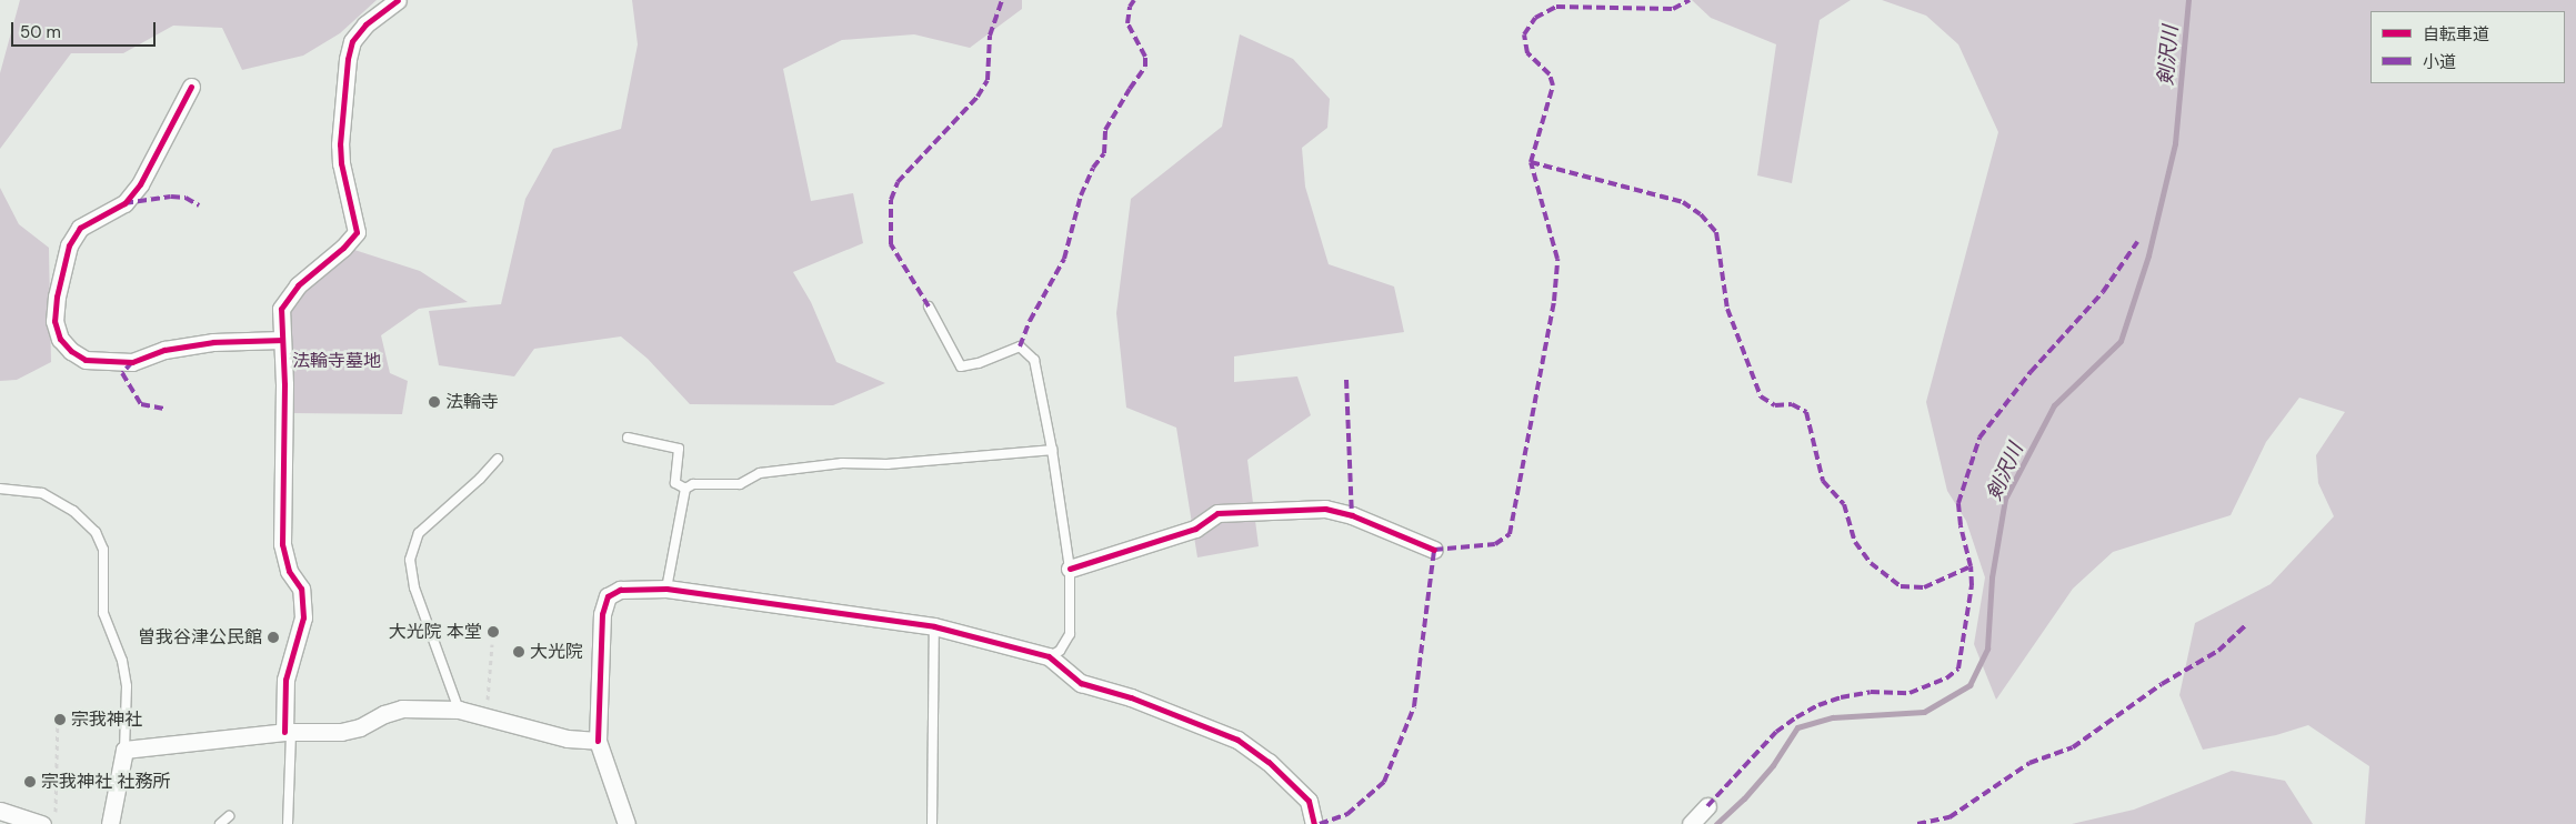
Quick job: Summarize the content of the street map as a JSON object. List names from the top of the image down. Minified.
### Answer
{"water":["剣沢川"],"parks":["法輪寺墓地"],"places":["法輪寺","大光院 本堂","曽我谷津公民館","大光院","宗我神社","宗我神社 社務所"],"legend":["自転車道","小道"],"scale_bar":"50 m"}
